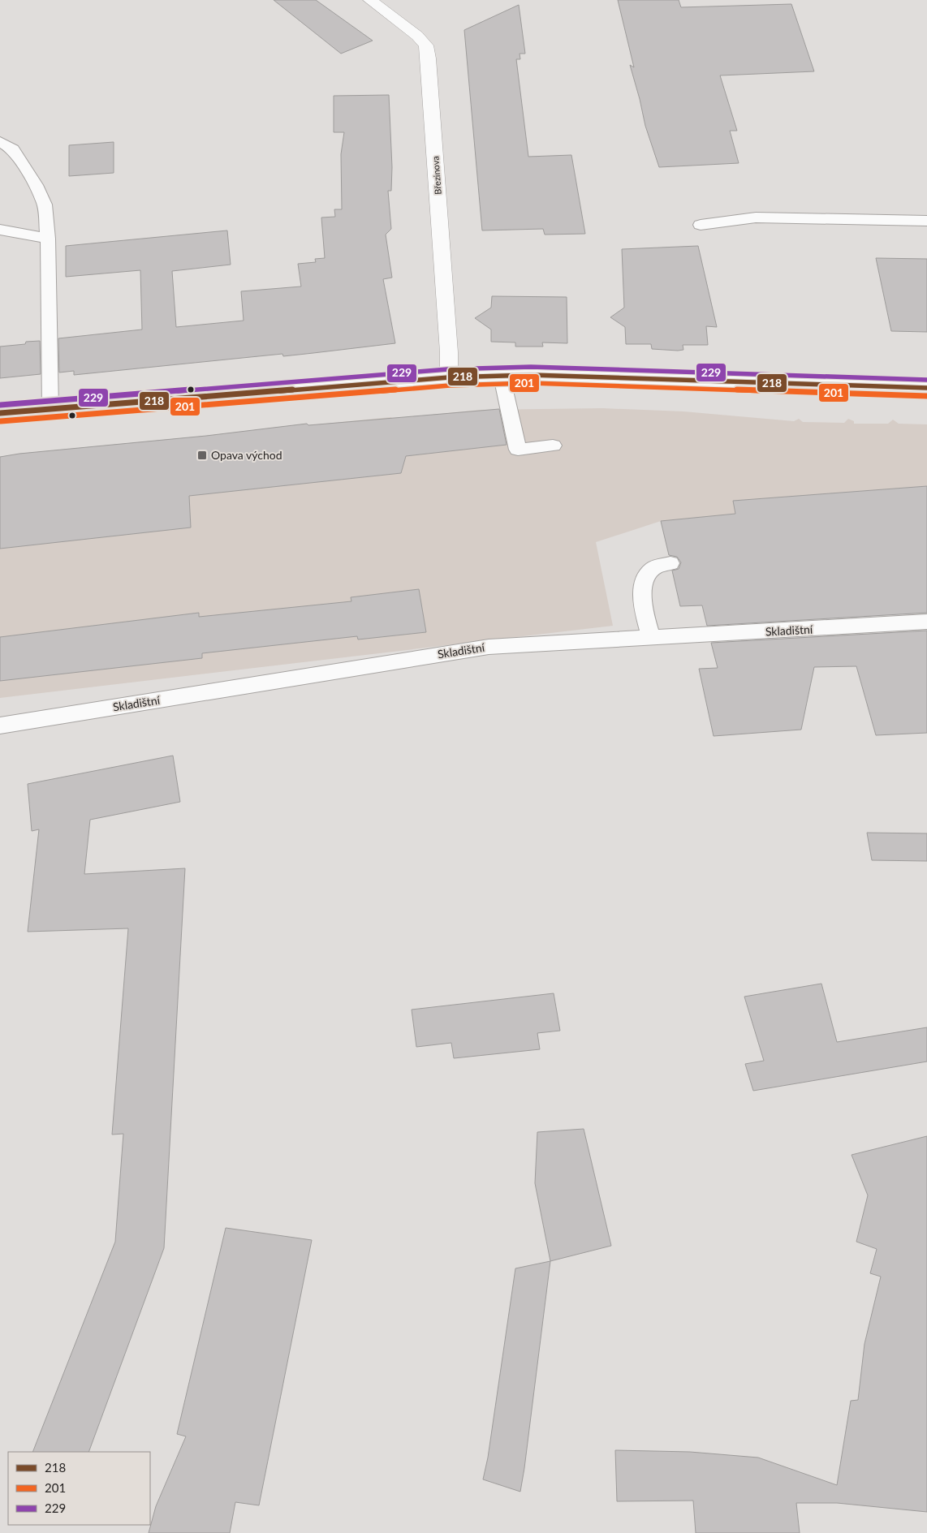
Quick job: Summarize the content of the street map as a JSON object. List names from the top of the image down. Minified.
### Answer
{"streets":{"main road":["Březinova"],"lane":["Skladištní"]},"places":{"transit":["Opava východ"]},"lines":["transit line 229","transit line 218","transit line 201"],"legend":["218","201","229"]}
